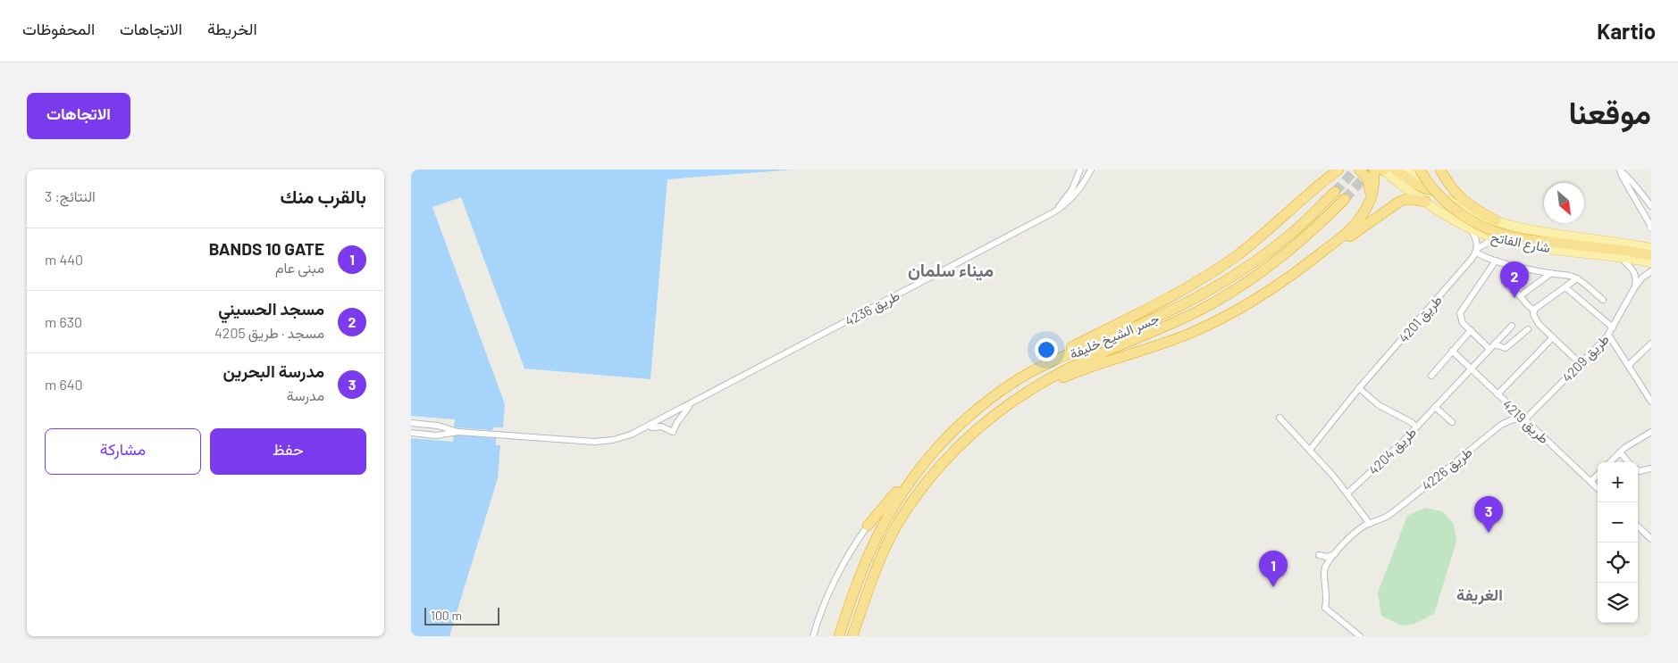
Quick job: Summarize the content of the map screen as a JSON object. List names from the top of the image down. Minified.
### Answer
{"streets":{"highway":["جسر الشيخ خليفة"],"main road":["شارع الفاتح"],"street":["طريق 4236","طريق 4201","طريق 4209","طريق 4219","طريق 4204","طريق 4226"]},"crossings":[["شارع الفاتح","طريق 4201"],["طريق 4209","طريق 4219"],["طريق 4209","طريق 4226"],["طريق 4219","طريق 4204"],["طريق 4219","طريق 4226"]],"districts":["ميناء سلمان","الغريفة"],"scale_bar":"100 m","north":"bottom right","page":{"header":"Kartio","nav":["الخريطة","الاتجاهات","المحفوظات"],"title":"موقعنا","buttons":["الاتجاهات",["حفظ","مشاركة"]],"heading":["بالقرب منك","النتائج: 3"],"list":[{"mark":"1","name":"BANDS 10 GATE","note":"مبنى عام","value":"440 m"},{"mark":"2","name":"مسجد الحسيني","note":"مسجد · طريق 4205","value":"630 m"},{"mark":"3","name":"مدرسة البحرين","note":"مدرسة","value":"640 m"}],"pins":["2","3","1"],"map_buttons":["+","−"],"scale":"100 m"}}
